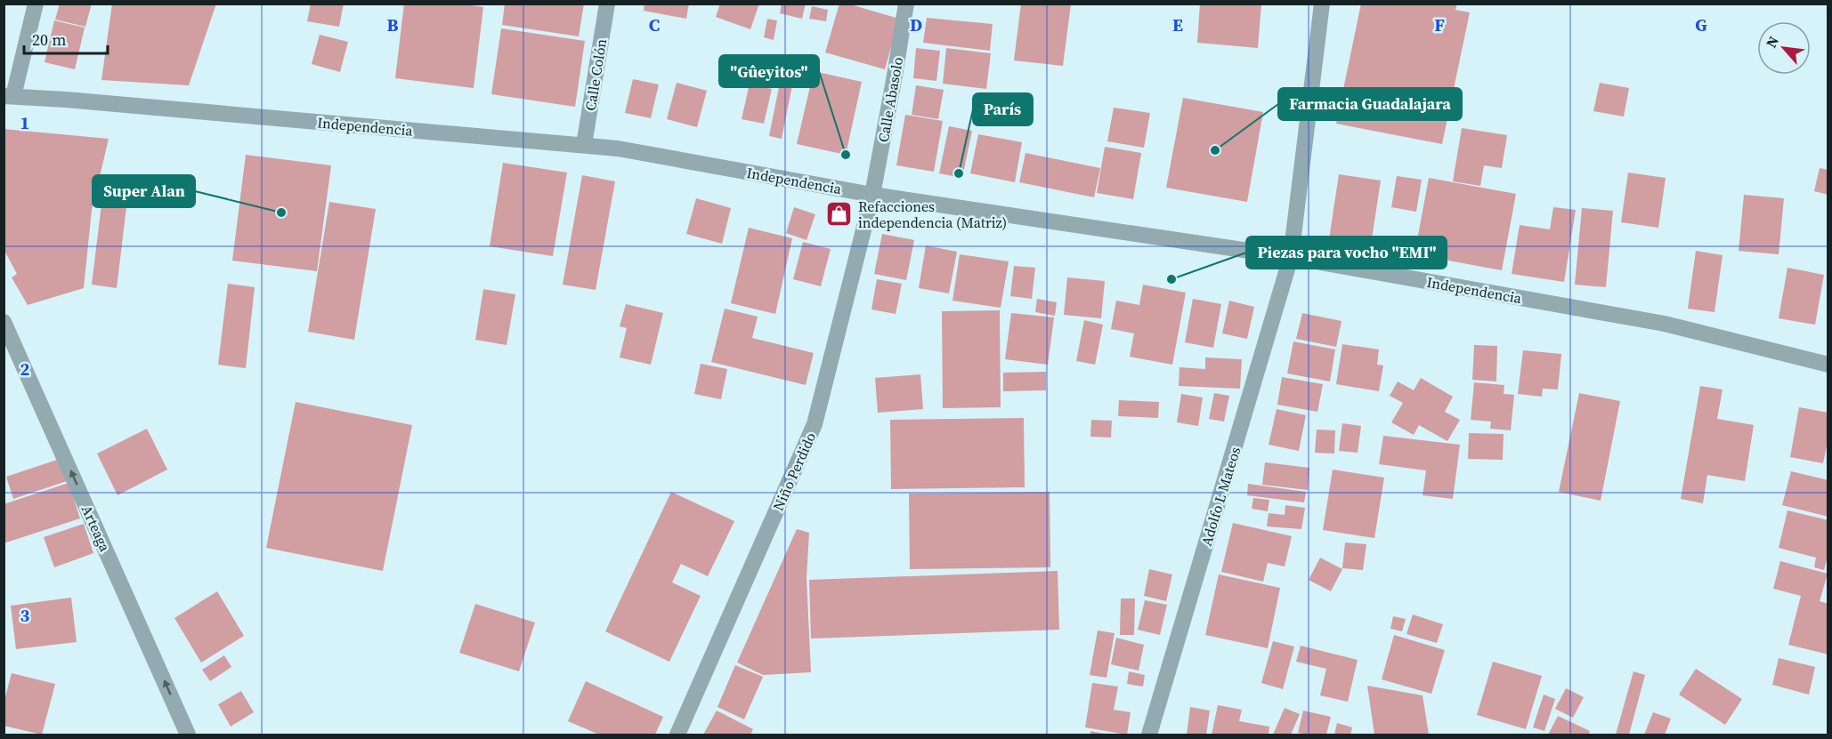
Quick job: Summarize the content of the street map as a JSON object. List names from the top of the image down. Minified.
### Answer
{"streets":{"street":["Calle Colón","Calle Abasolo","Independencia","Niño Perdido","Adolfo L Mateos","Arteaga"]},"crossings":[["Calle Colón","Independencia"],["Calle Abasolo","Independencia"],["Calle Abasolo","Niño Perdido"],["Independencia","Niño Perdido"],["Independencia","Adolfo L Mateos"]],"one_way":["Arteaga"],"places":{"other":["Farmacia Guadalajara","\"Gûeyitos\"","París","Super Alan","Piezas para vocho \"EMI\""],"shop":["Refacciones independencia (Matriz)"]},"scale_bar":"20 m","north":"top left","grid":{"columns":["B","C","D","E","F","G"],"rows":["1","2","3"]}}
